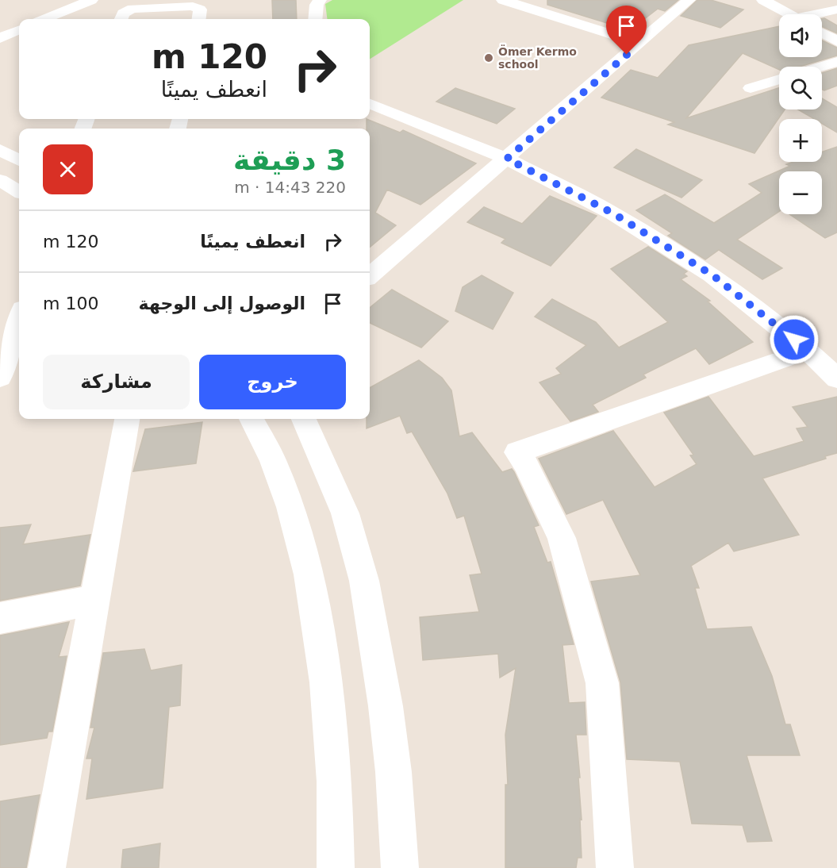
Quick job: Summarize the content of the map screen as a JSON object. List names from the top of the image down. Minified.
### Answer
{"places":["Ömer Kermo school"],"page":{"map_buttons":["+","−"],"turn":["120 m","انعطف يمينًا"],"heading":["3 دقيقة","220 m · 14:43"],"list":[{"name":"انعطف يمينًا","value":"120 m"},{"name":"الوصول إلى الوجهة","value":"100 m"}],"buttons":["خروج","مشاركة"]}}
